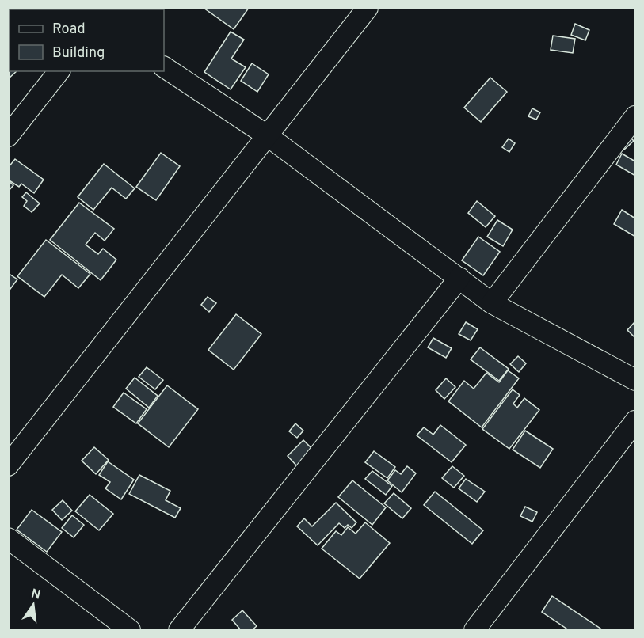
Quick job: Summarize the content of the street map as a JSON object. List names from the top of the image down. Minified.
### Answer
{"legend":["Road","Building"],"north":"top"}
